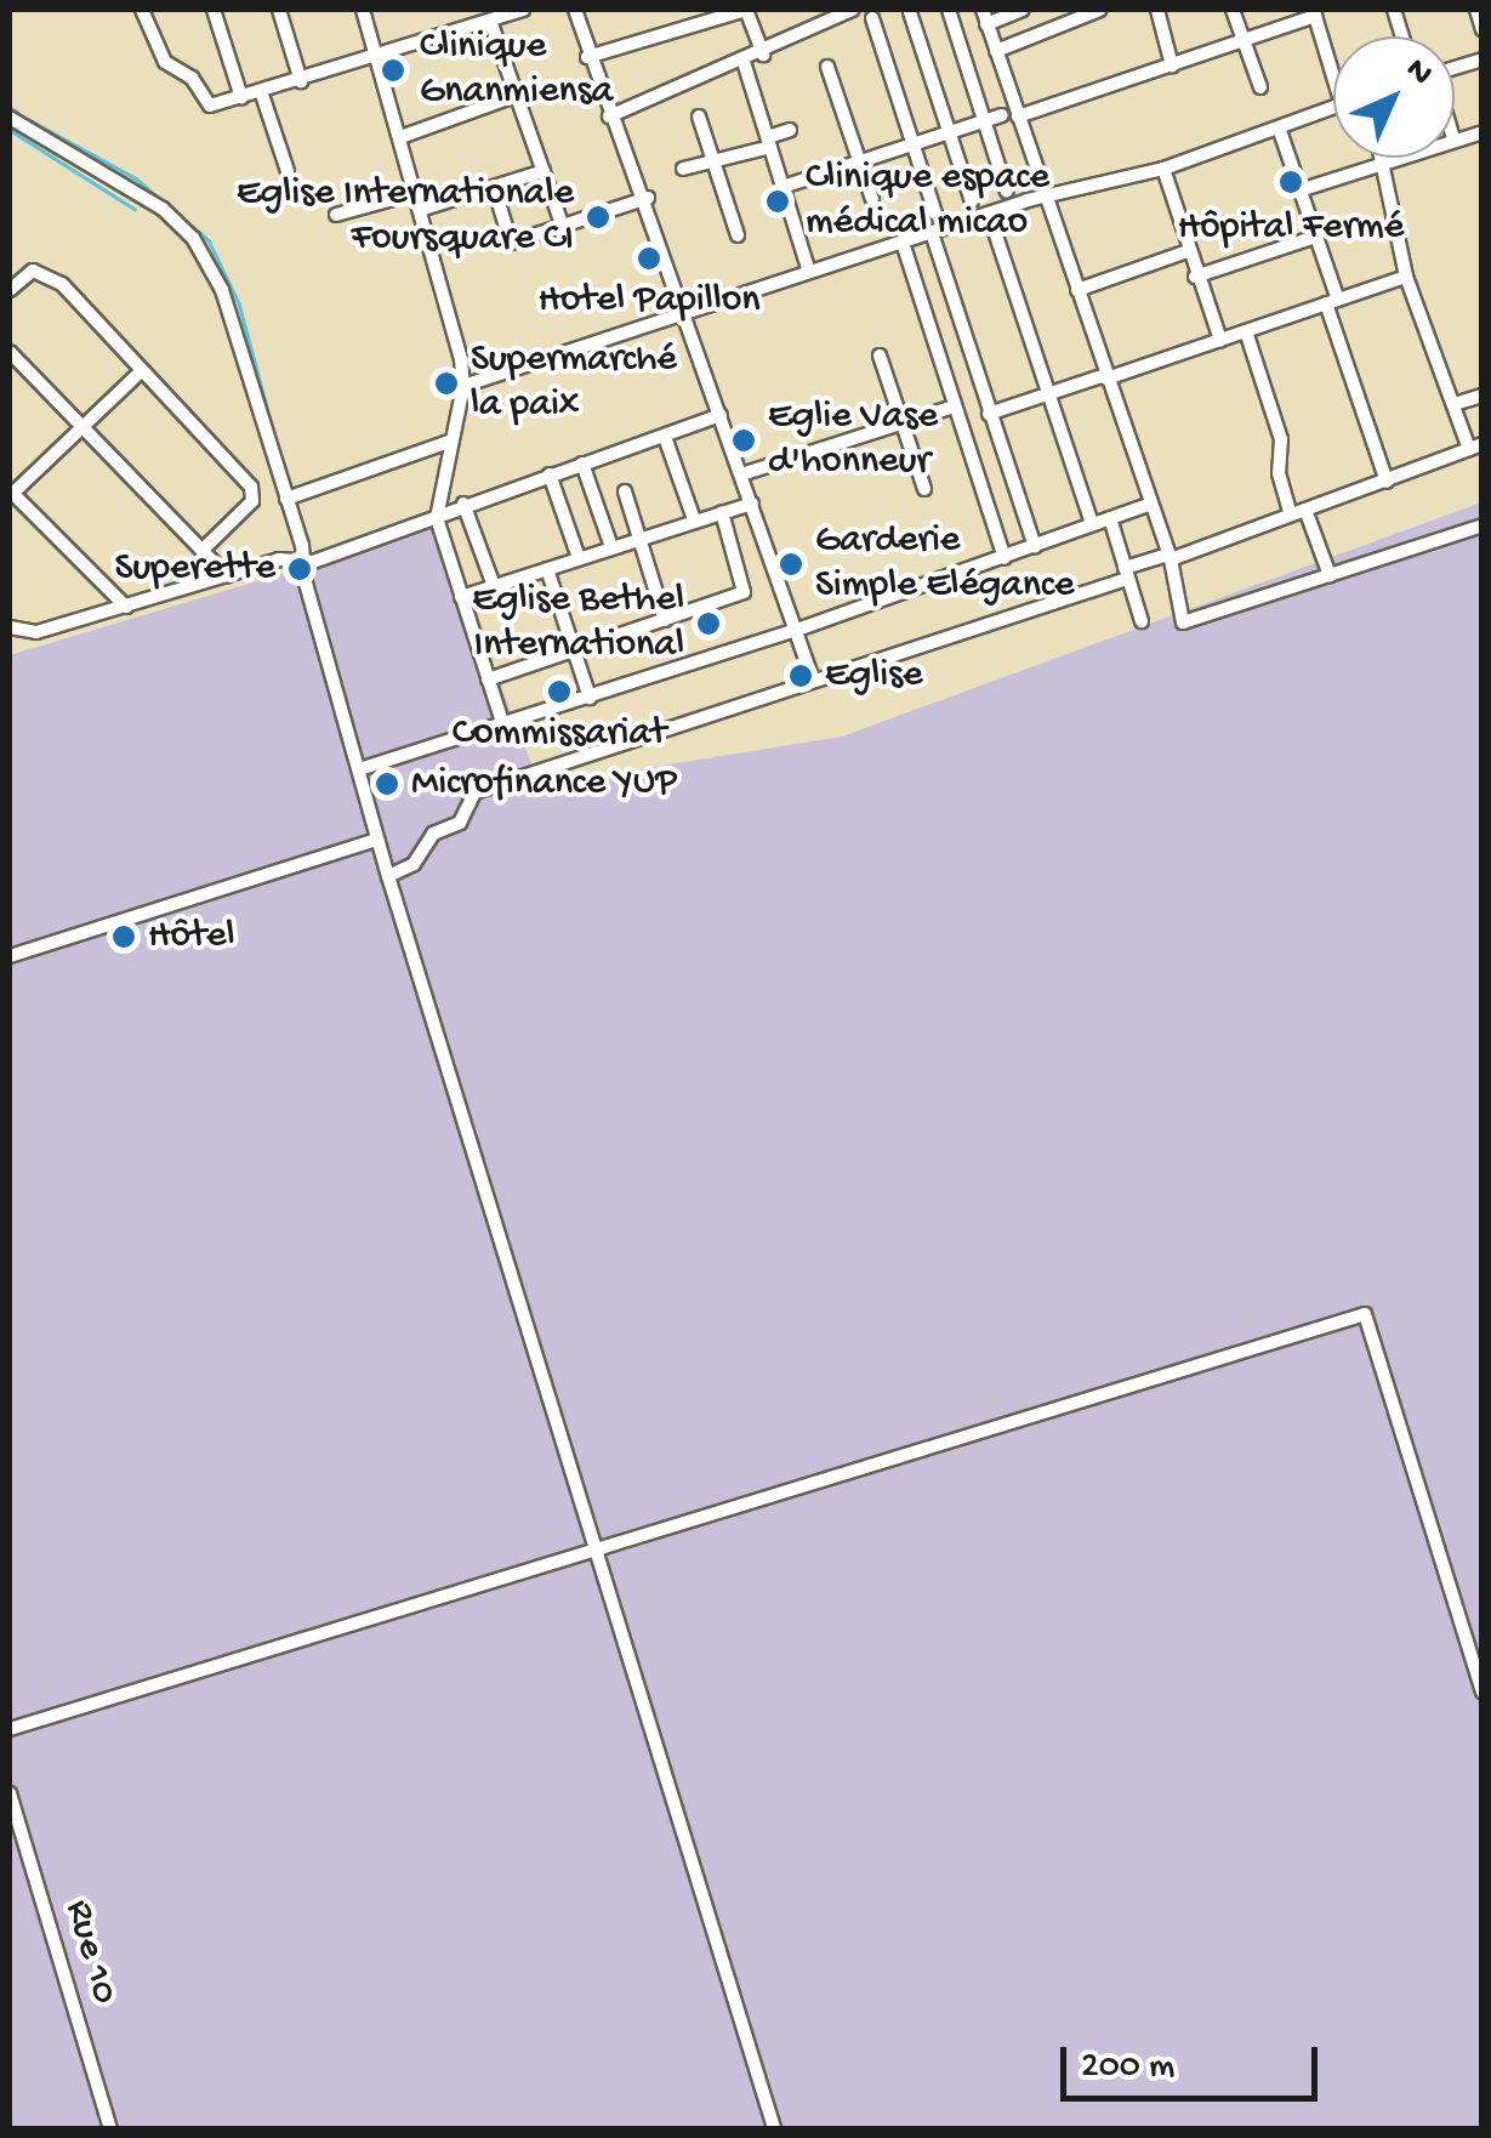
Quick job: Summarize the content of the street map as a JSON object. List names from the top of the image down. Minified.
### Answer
{"streets":{"street":["Rue 10"]},"places":["Clinique Gnanmiensa","Hôpital Fermé","Clinique espace médical micao","Eglise Internationale Foursquare CI","Hotel Papillon","Supermarché la paix","Eglie Vase d'honneur","Garderie Simple Elégance","Superette","Eglise Bethel International","Eglise","Commissariat","Microfinance YUP","Hôtel"],"scale_bar":"200 m","north":"top right"}
